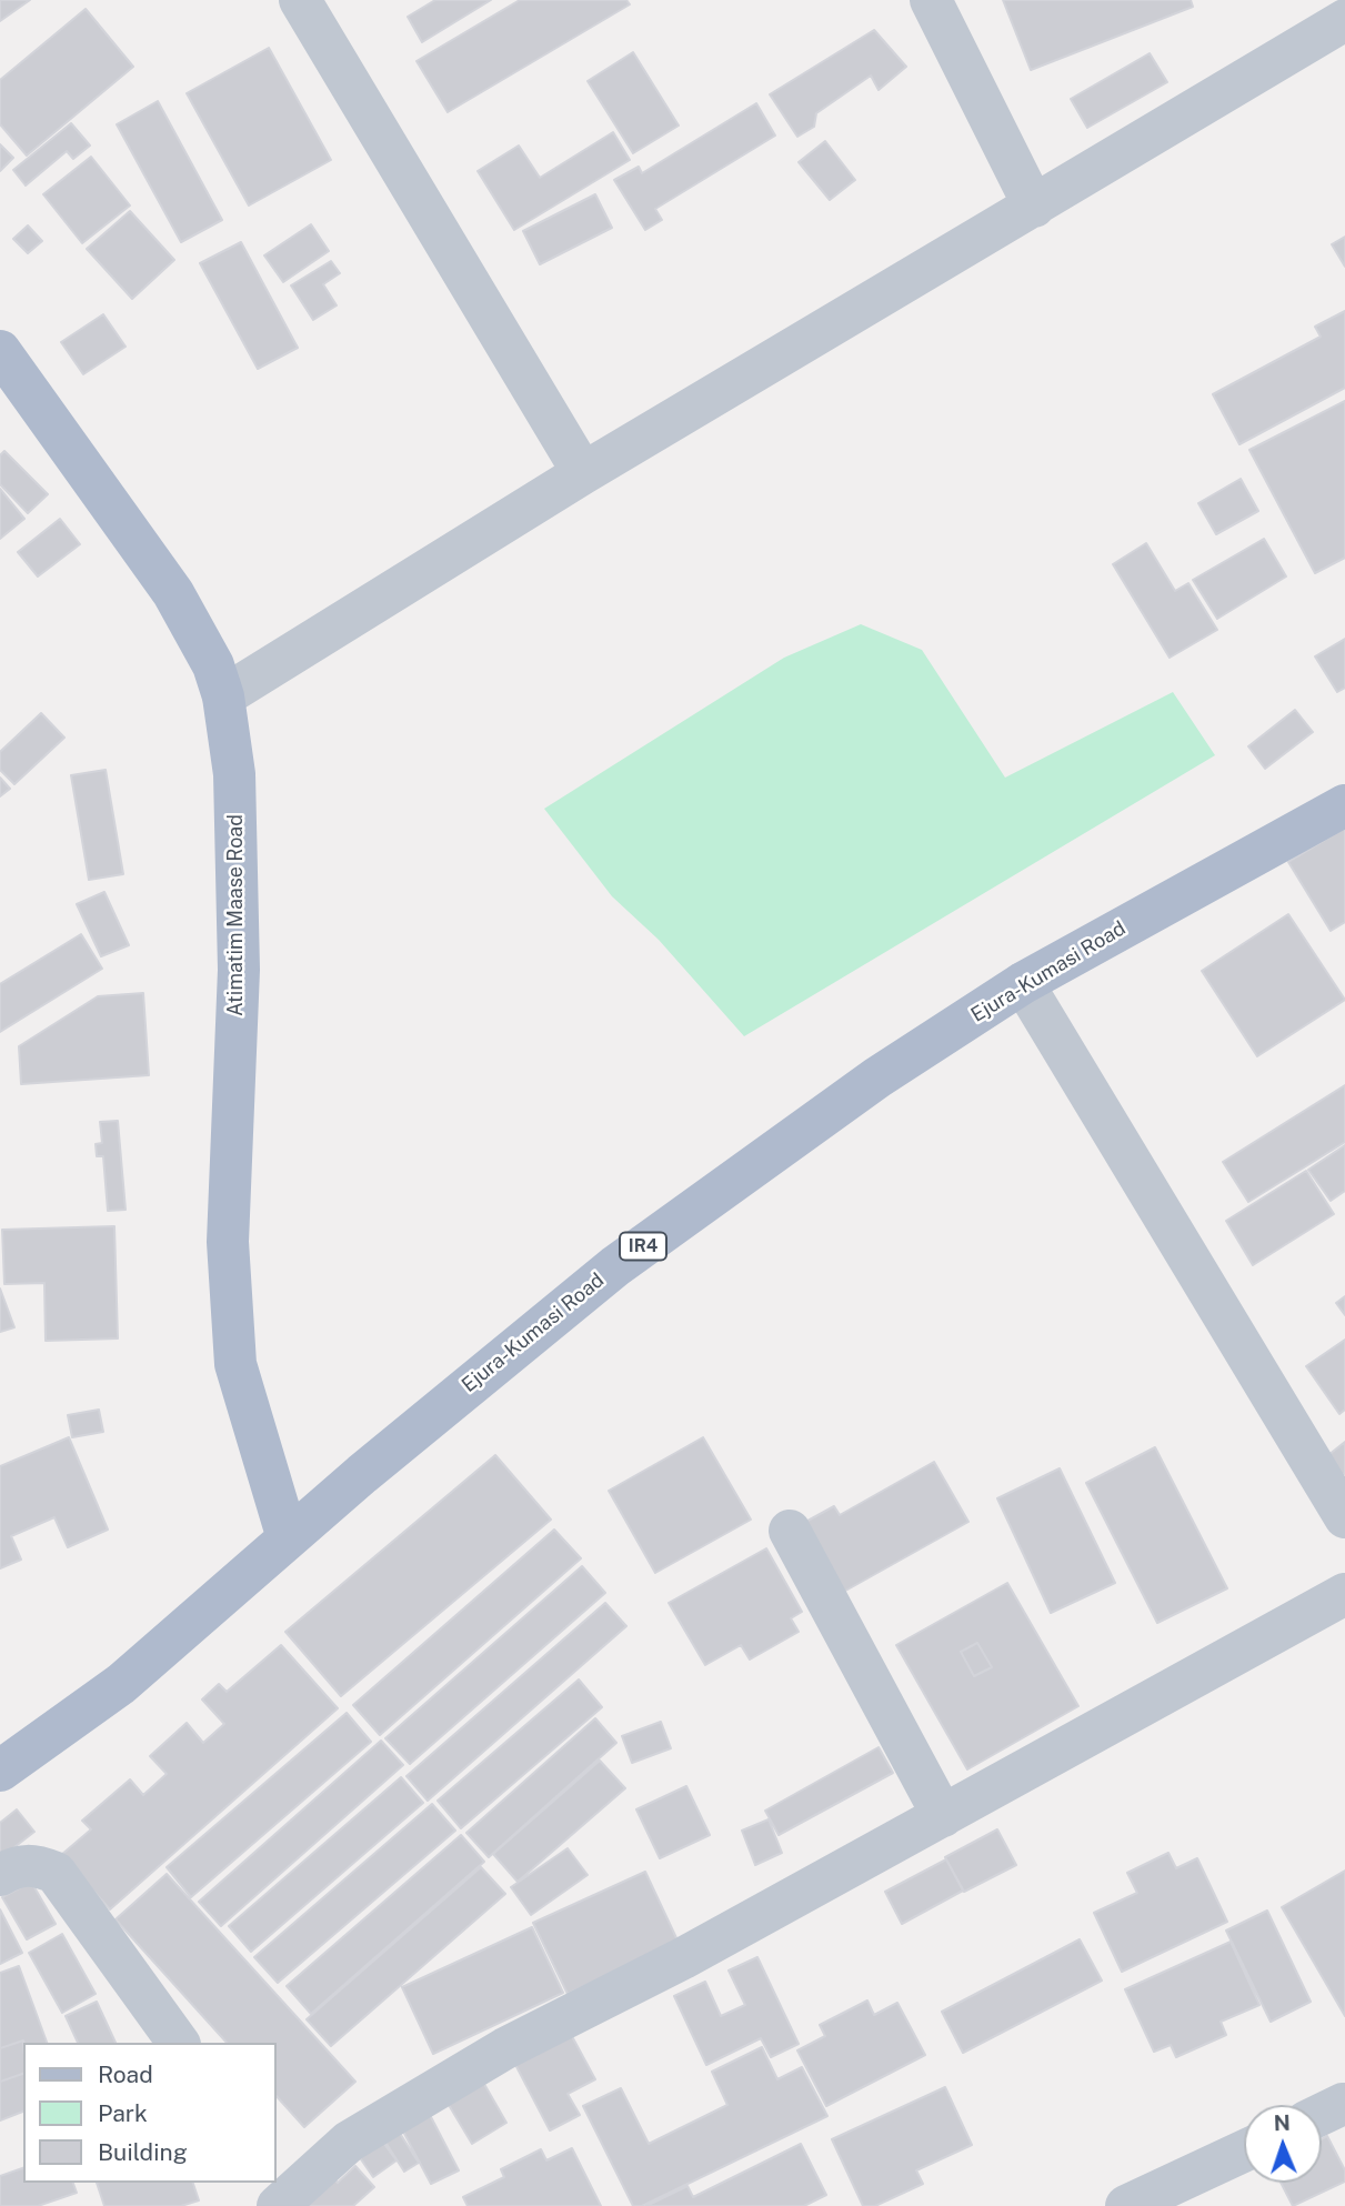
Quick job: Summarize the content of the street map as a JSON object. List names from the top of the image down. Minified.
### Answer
{"streets":{"main road":["Atimatim Maase Road","Ejura-Kumasi Road","IR4"]},"crossings":[["Atimatim Maase Road","Ejura-Kumasi Road"]],"legend":["Road","Park","Building"],"north":"top"}
